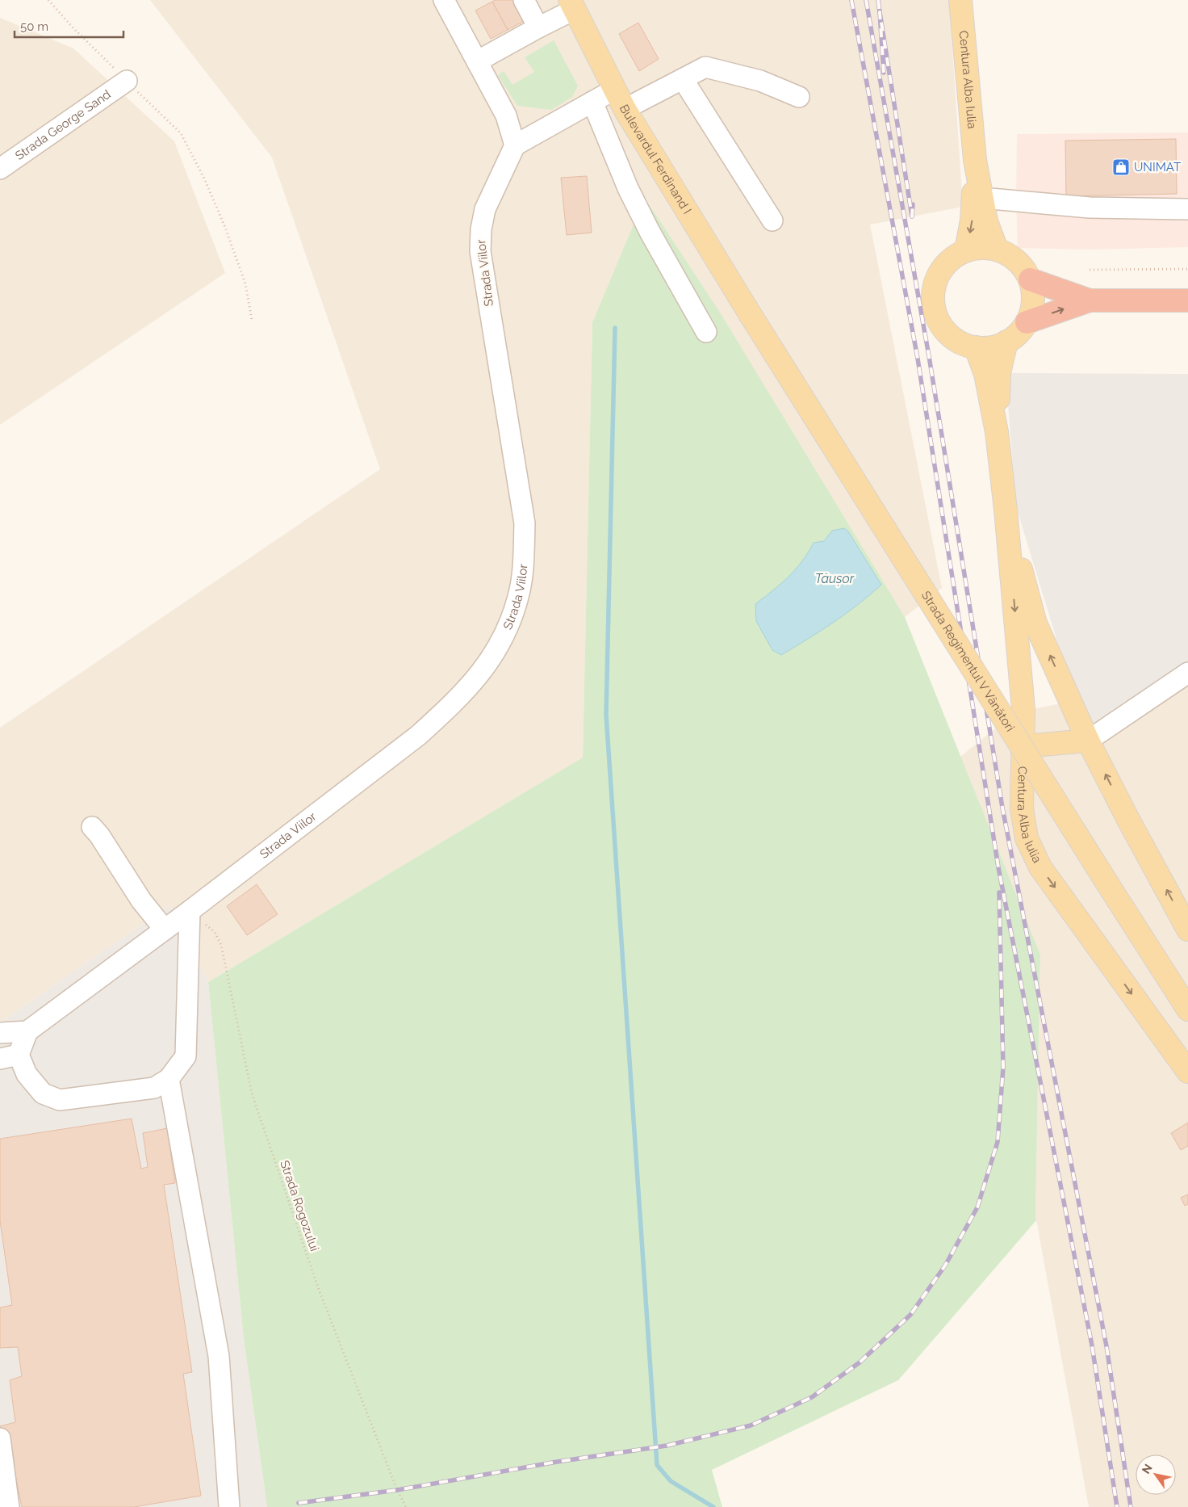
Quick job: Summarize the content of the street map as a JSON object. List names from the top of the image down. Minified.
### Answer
{"streets":{"main road":["Centura Alba Iulia","Bulevardul Ferdinand I","Strada Regimentul V Vânători"],"street":["Strada George Sand","Strada Viilor"],"path":["Strada Rogozului"]},"crossings":[["Bulevardul Ferdinand I","Strada Regimentul V Vânători"],["Strada Viilor","Strada Rogozului"]],"water":["Tăușor"],"places":{"shop":["UNIMAT"]},"scale_bar":"50 m","north":"top left"}
